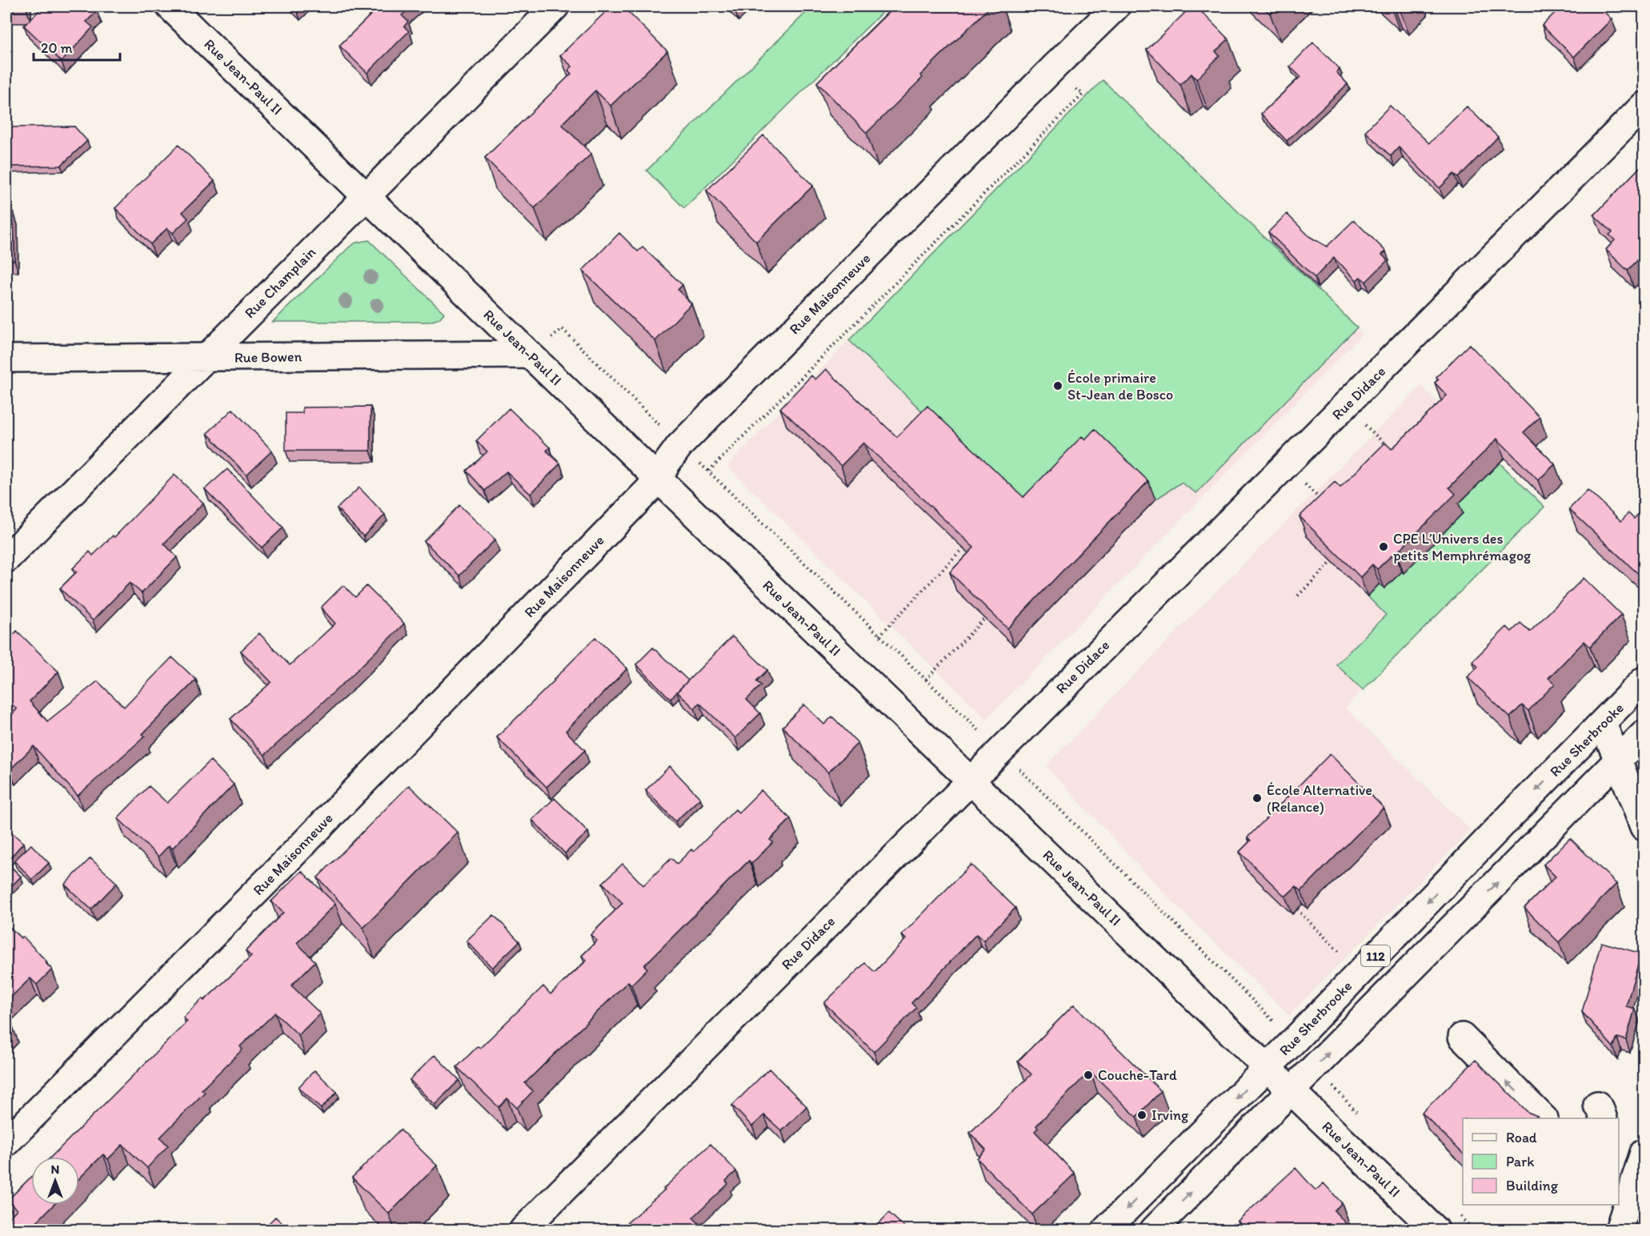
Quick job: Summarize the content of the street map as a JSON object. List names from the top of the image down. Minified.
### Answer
{"streets":{"street":["Rue Jean-Paul II","Rue Champlain","Rue Maisonneuve","Rue Bowen","Rue Didace","Rue Sherbrooke","112"]},"crossings":[["Rue Jean-Paul II","Rue Champlain"],["Rue Jean-Paul II","Rue Maisonneuve"],["Rue Jean-Paul II","Rue Bowen"],["Rue Jean-Paul II","Rue Didace"],["Rue Jean-Paul II","Rue Sherbrooke"],["Rue Jean-Paul II","112"],["Rue Champlain","Rue Bowen"]],"places":["École primaire St-Jean de Bosco","CPE L’Univers des petits Memphrémagog","École Alternative (Relance)","Couche-Tard","Irving"],"legend":["Road","Park","Building"],"scale_bar":"20 m","north":"top"}
